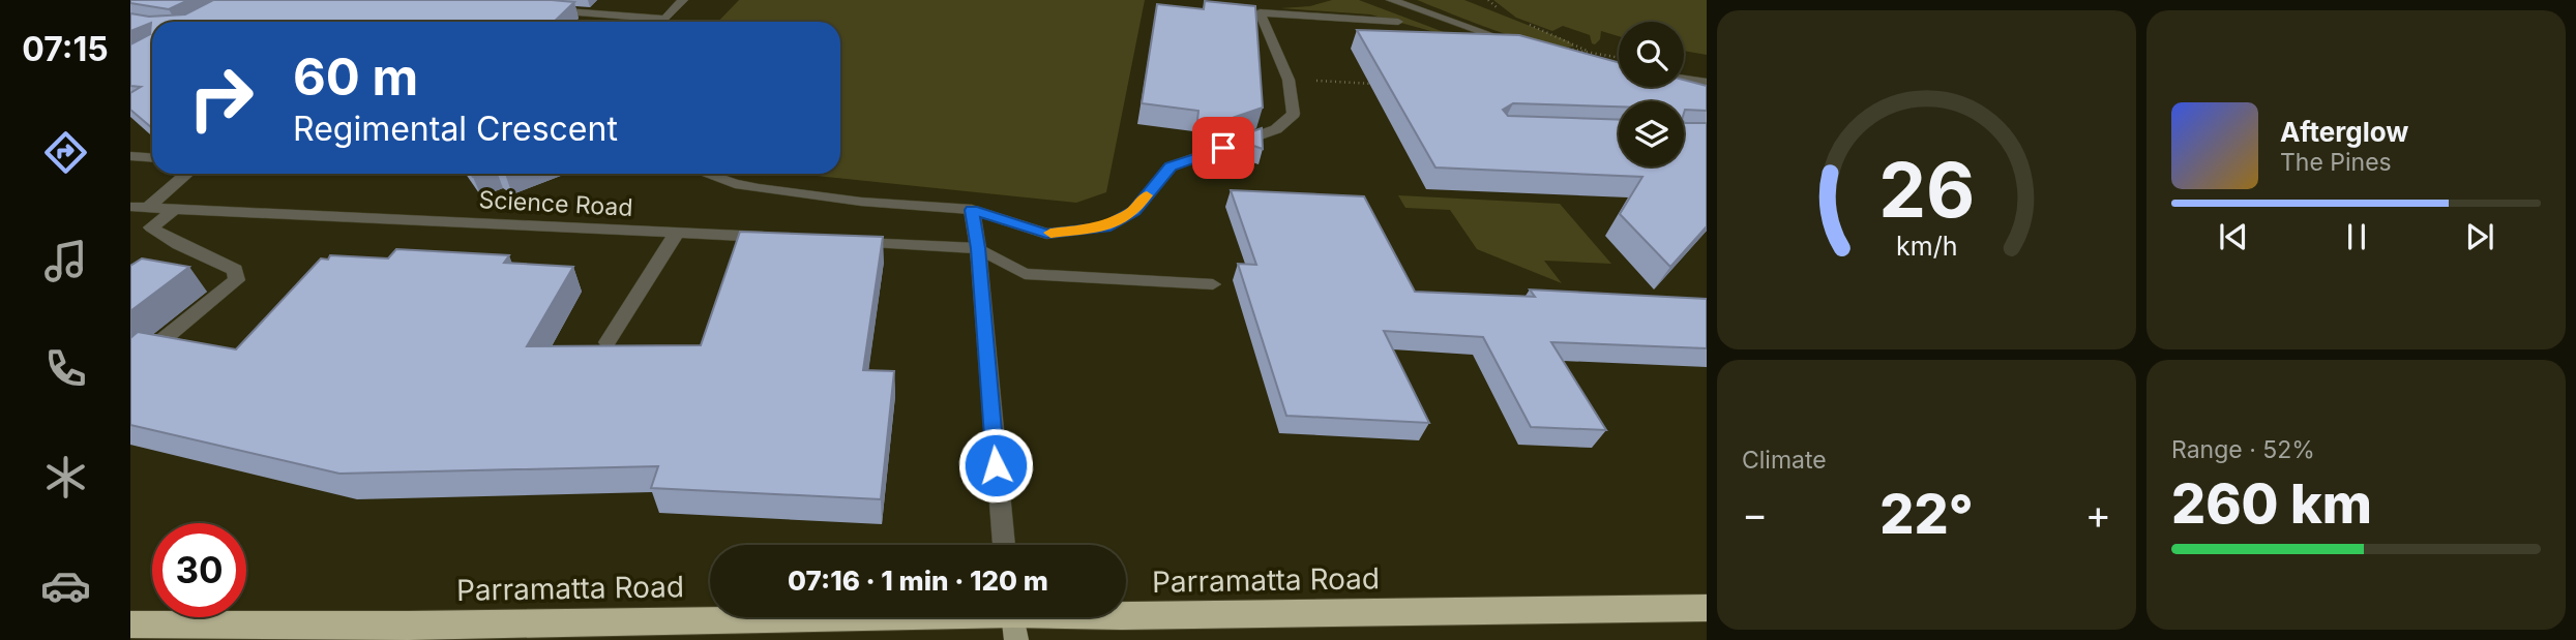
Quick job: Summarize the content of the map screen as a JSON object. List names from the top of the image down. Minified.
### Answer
{"streets":{"highway":["Parramatta Road"],"street":["Science Road"]},"page":{"tabs":"07:15","turn":["60 m","Regimental Crescent"],"song":["Afterglow","The Pines"],"tile":["Climate",["Range · 52%","260 km"]],"heat":["−","22°","+"],"limit":"30","trip":"07:16 · 1 min · 120 m","gauge":["26","km/h"]}}
